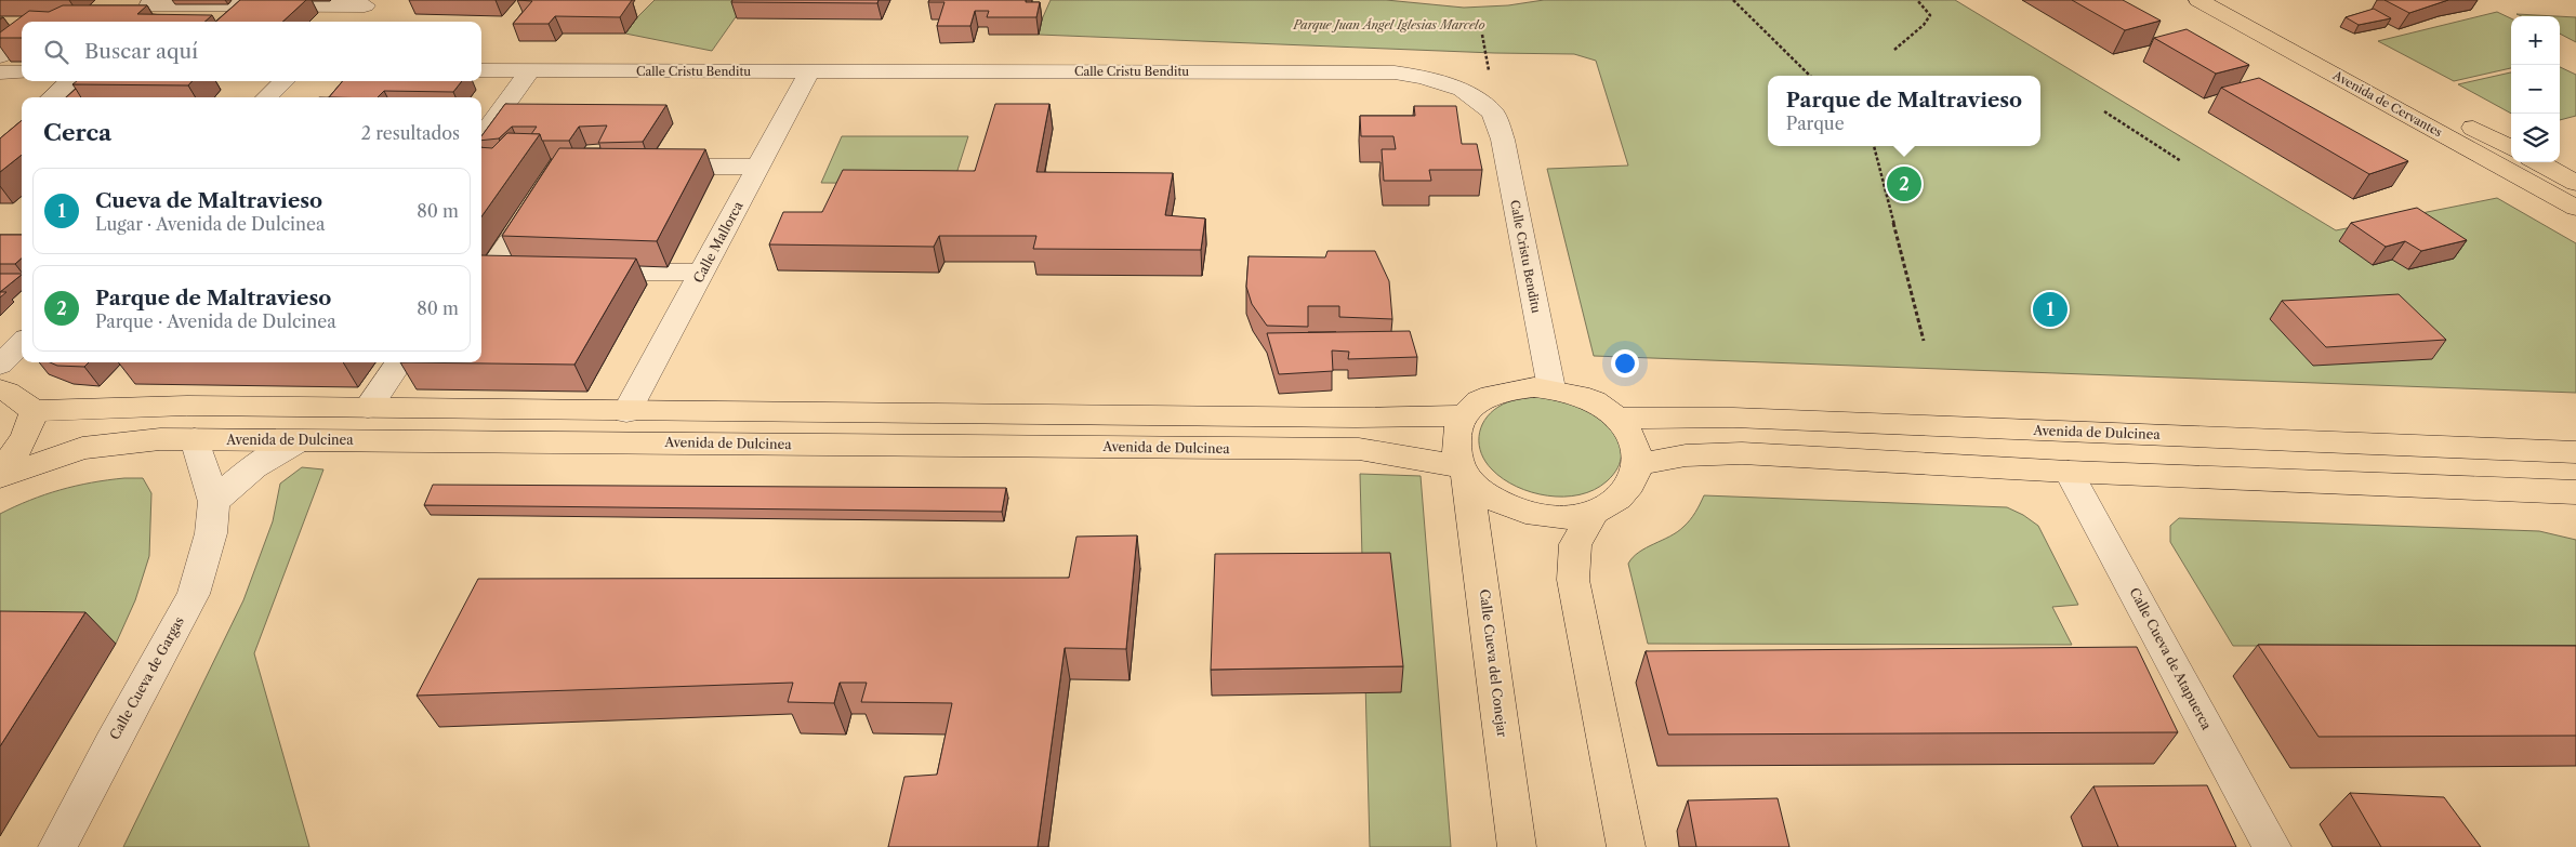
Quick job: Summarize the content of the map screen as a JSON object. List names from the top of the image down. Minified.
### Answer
{"streets":{"main road":["Avenida de Cervantes","Avenida de Dulcinea","Calle Cueva del Conejar"],"street":["Calle Cristu Benditu","Calle Mallorca","Calle Cueva de Atapuerca","Calle Cueva de Gargas"]},"crossings":[["Calle Cristu Benditu","Calle Mallorca"],["Calle Cristu Benditu","Avenida de Dulcinea"],["Calle Cristu Benditu","Calle Cueva del Conejar"],["Avenida de Dulcinea","Calle Cueva del Conejar"],["Avenida de Dulcinea","Calle Cueva de Gargas"]],"parks":["Parque Juan Ángel Iglesias Marcelo"],"page":{"map_buttons":["+","−"],"search":"Buscar aquí","popup":["Parque de Maltravieso","Parque"],"heading":["Cerca","2 resultados"],"pins":["2","1"],"list":[{"mark":"1","name":"Cueva de Maltravieso","note":"Lugar · Avenida de Dulcinea","value":"80 m"},{"mark":"2","name":"Parque de Maltravieso","note":"Parque · Avenida de Dulcinea","value":"80 m"}]}}
